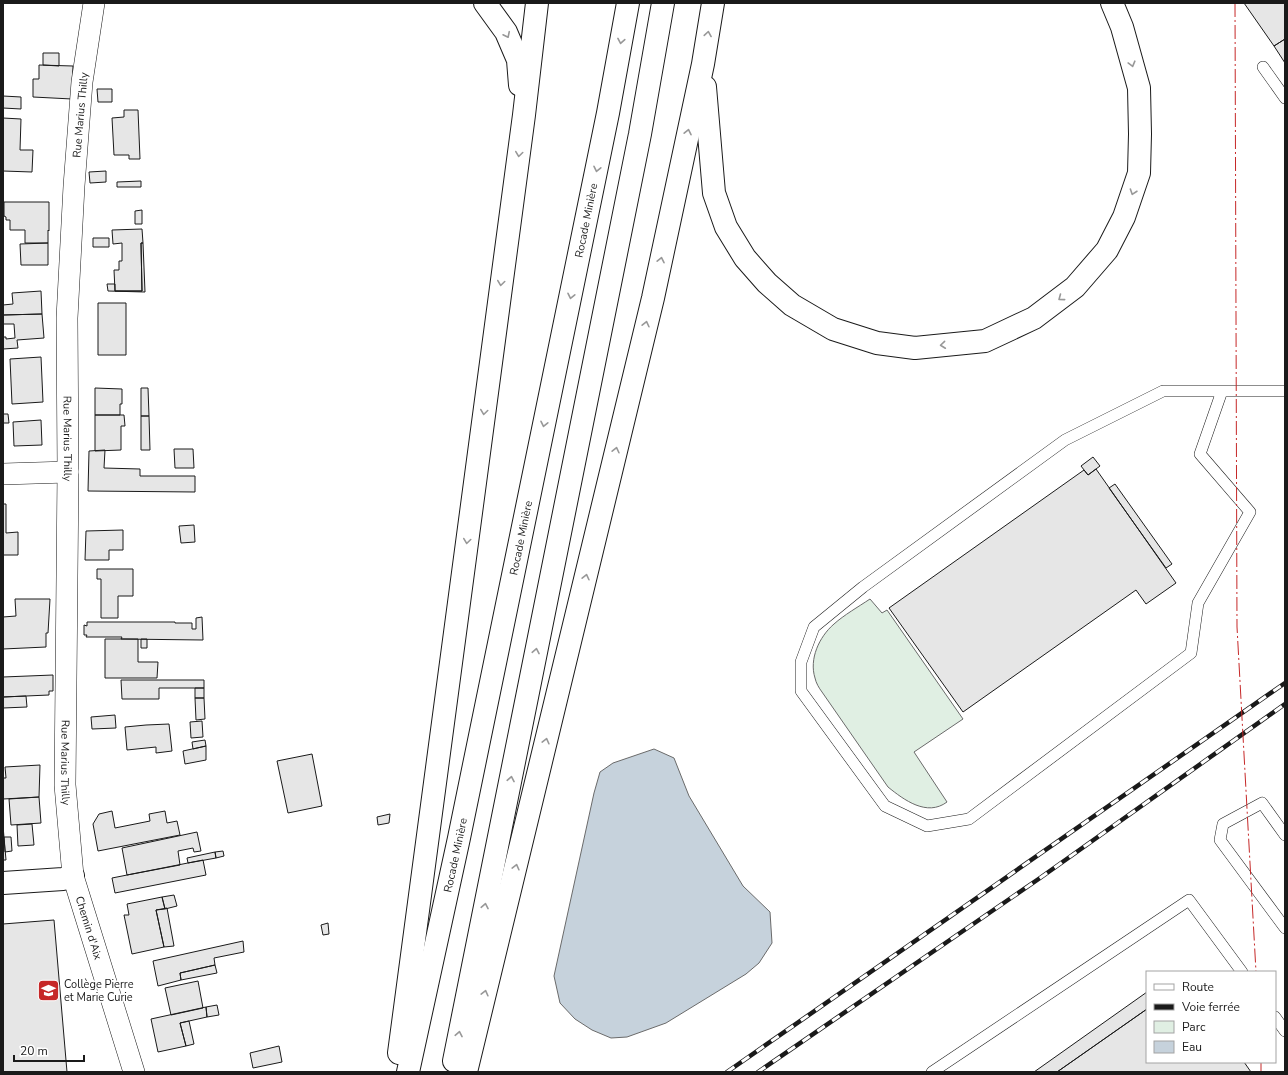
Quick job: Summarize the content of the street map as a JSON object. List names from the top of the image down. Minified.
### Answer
{"streets":{"main road":["Rocade Minière"],"street":["Rue Marius Thilly","Chemin d'Aix"]},"crossings":[["Rue Marius Thilly","Chemin d'Aix"]],"places":{"school or university":["Collège Pierre et Marie Curie"]},"legend":["Route","Voie ferrée","Parc","Eau"],"scale_bar":"20 m"}
